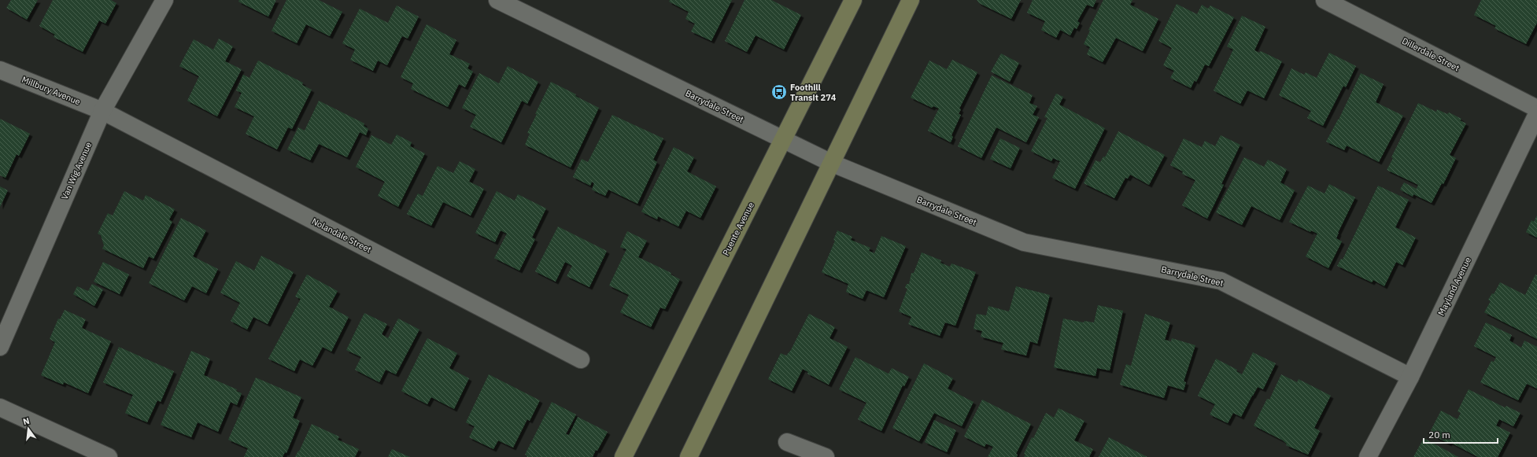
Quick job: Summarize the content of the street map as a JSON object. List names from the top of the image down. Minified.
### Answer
{"streets":{"main road":["Puente Avenue"],"street":["Dillerdale Street","Millbury Avenue","Barrydale Street","Van Wig Avenue","Nolandale Street","Mayland Avenue"]},"crossings":[["Millbury Avenue","Van Wig Avenue"],["Millbury Avenue","Nolandale Street"],["Barrydale Street","Puente Avenue"],["Barrydale Street","Mayland Avenue"],["Van Wig Avenue","Nolandale Street"]],"places":{"bus stop":["Foothill Transit 274"]},"scale_bar":"20 m","north":"top"}
